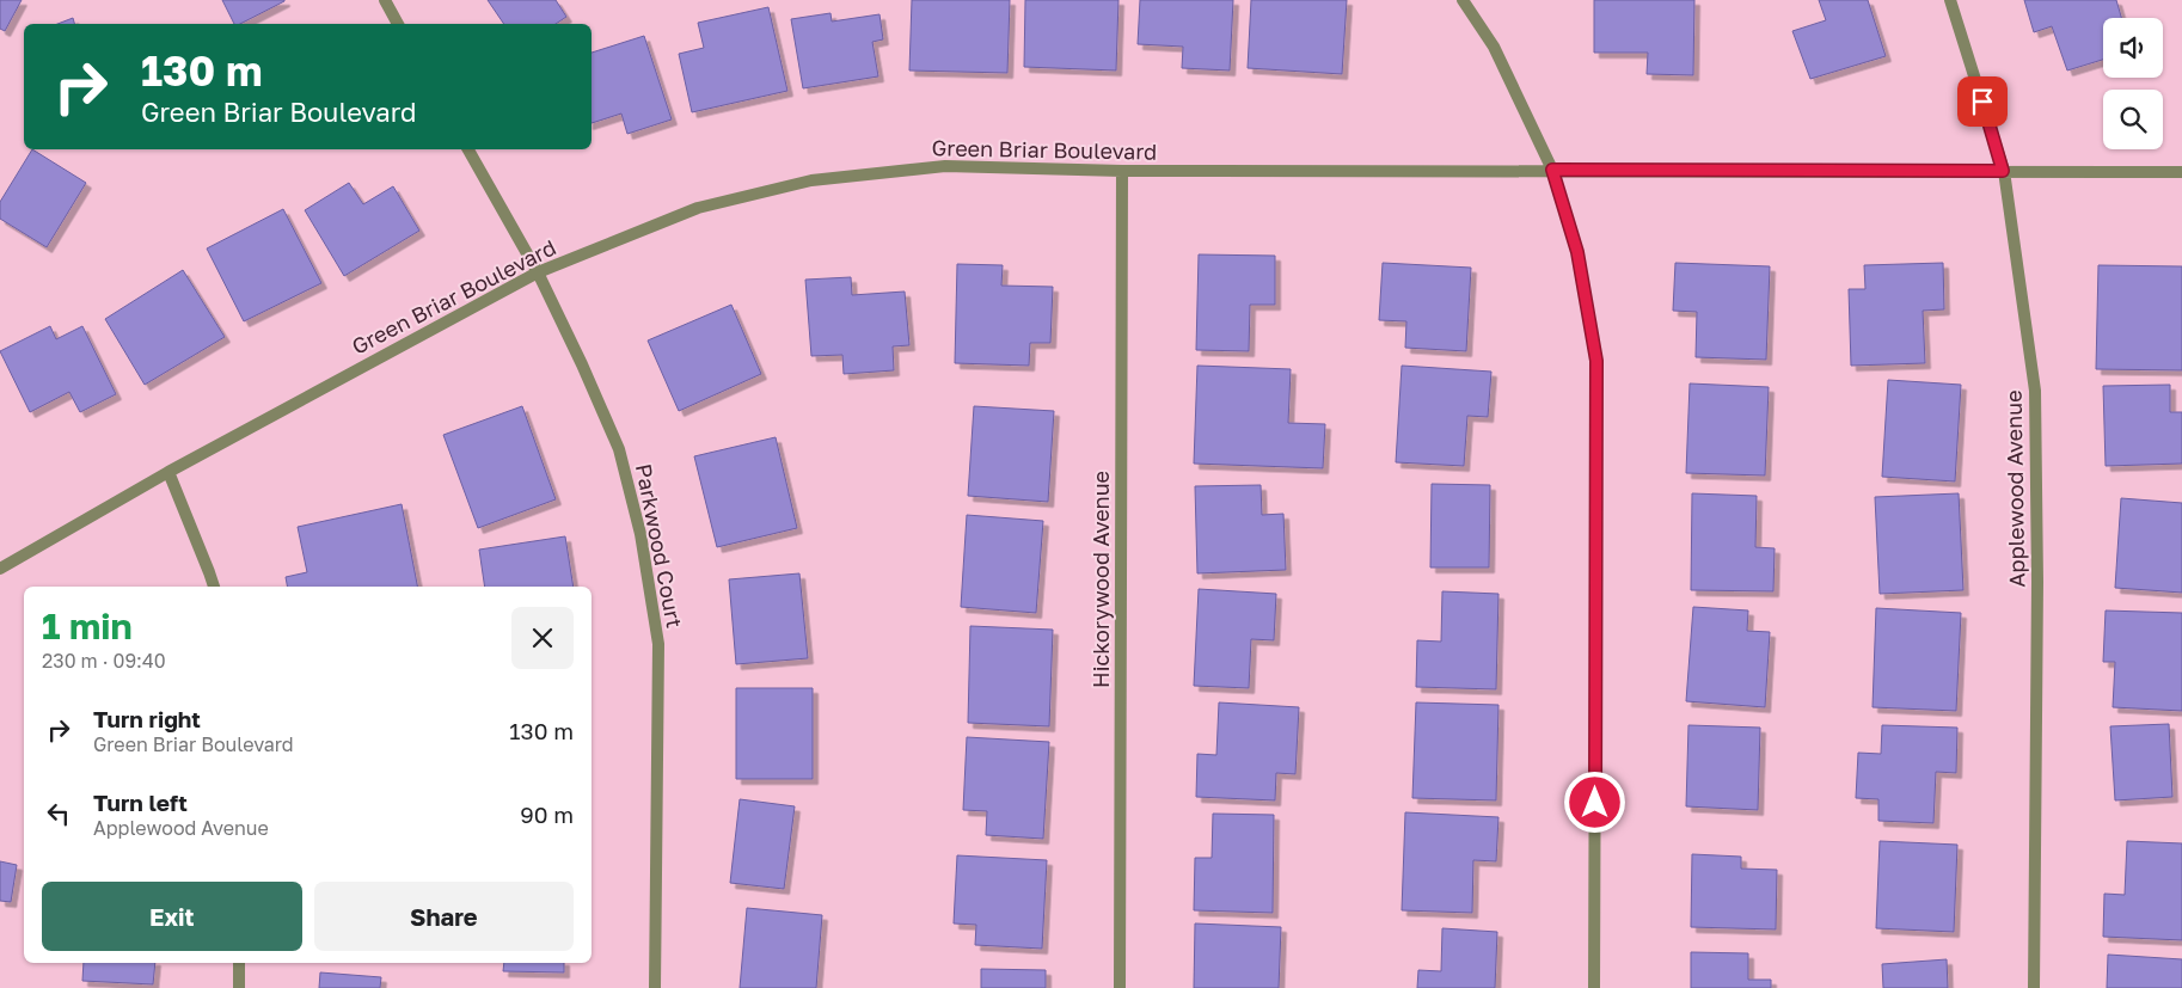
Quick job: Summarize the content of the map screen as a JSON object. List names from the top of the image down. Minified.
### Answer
{"streets":{"street":["Green Briar Boulevard","Applewood Avenue","Parkwood Court","Hickorywood Avenue"]},"crossings":[["Green Briar Boulevard","Applewood Avenue"],["Green Briar Boulevard","Parkwood Court"],["Green Briar Boulevard","Hickorywood Avenue"]],"page":{"turn":["130 m","Green Briar Boulevard"],"heading":["1 min","230 m · 09:40"],"list":[{"name":"Turn right","note":"Green Briar Boulevard","value":"130 m"},{"name":"Turn left","note":"Applewood Avenue","value":"90 m"}],"buttons":["Exit","Share"]}}
